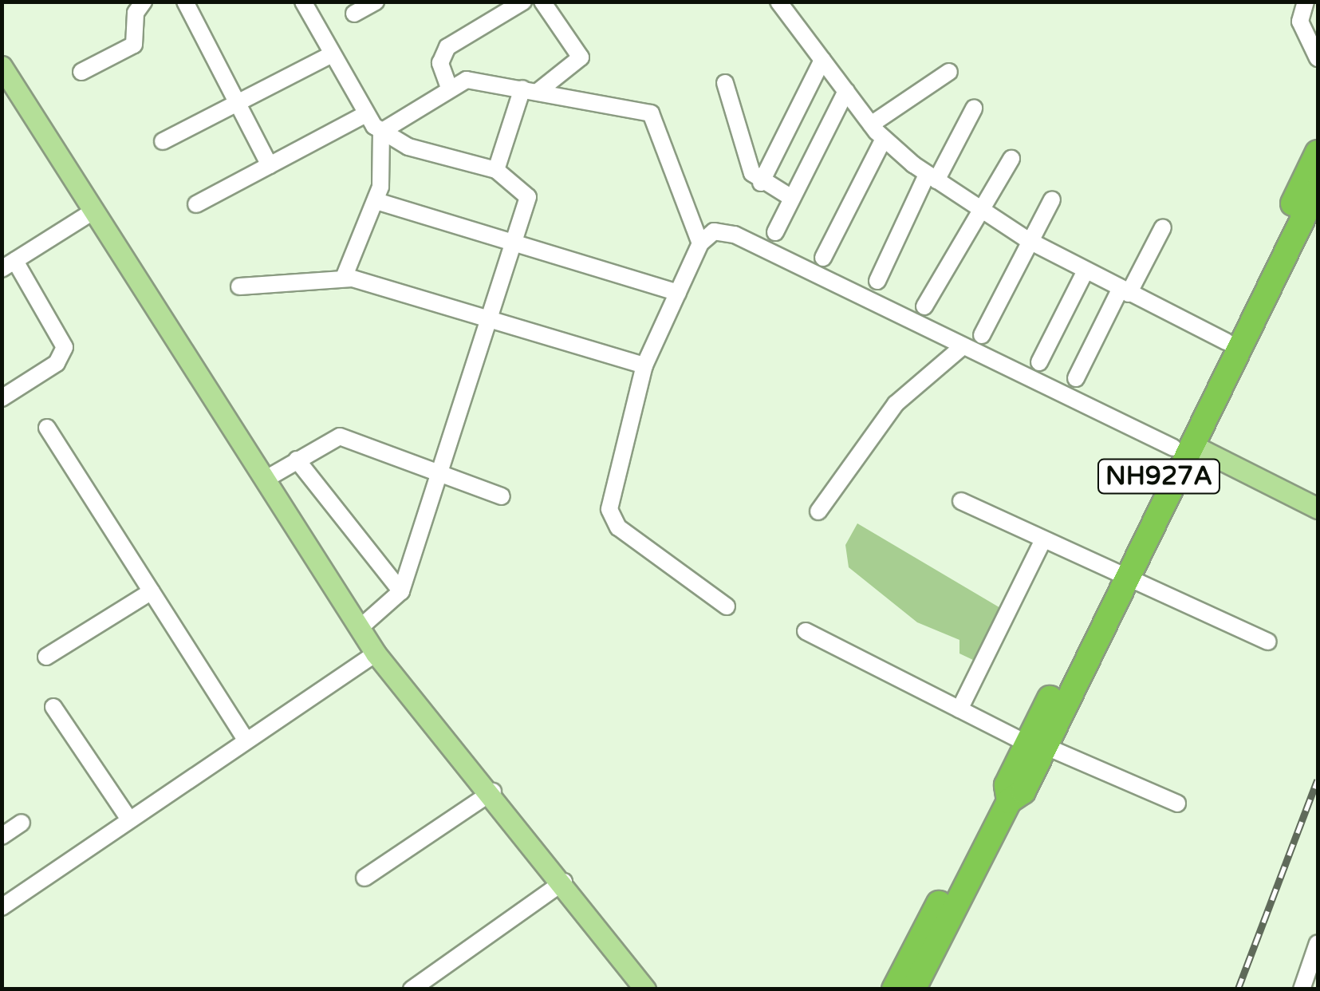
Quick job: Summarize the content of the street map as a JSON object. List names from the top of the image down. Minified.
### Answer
{"streets":{"highway":["NH927A"]}}
